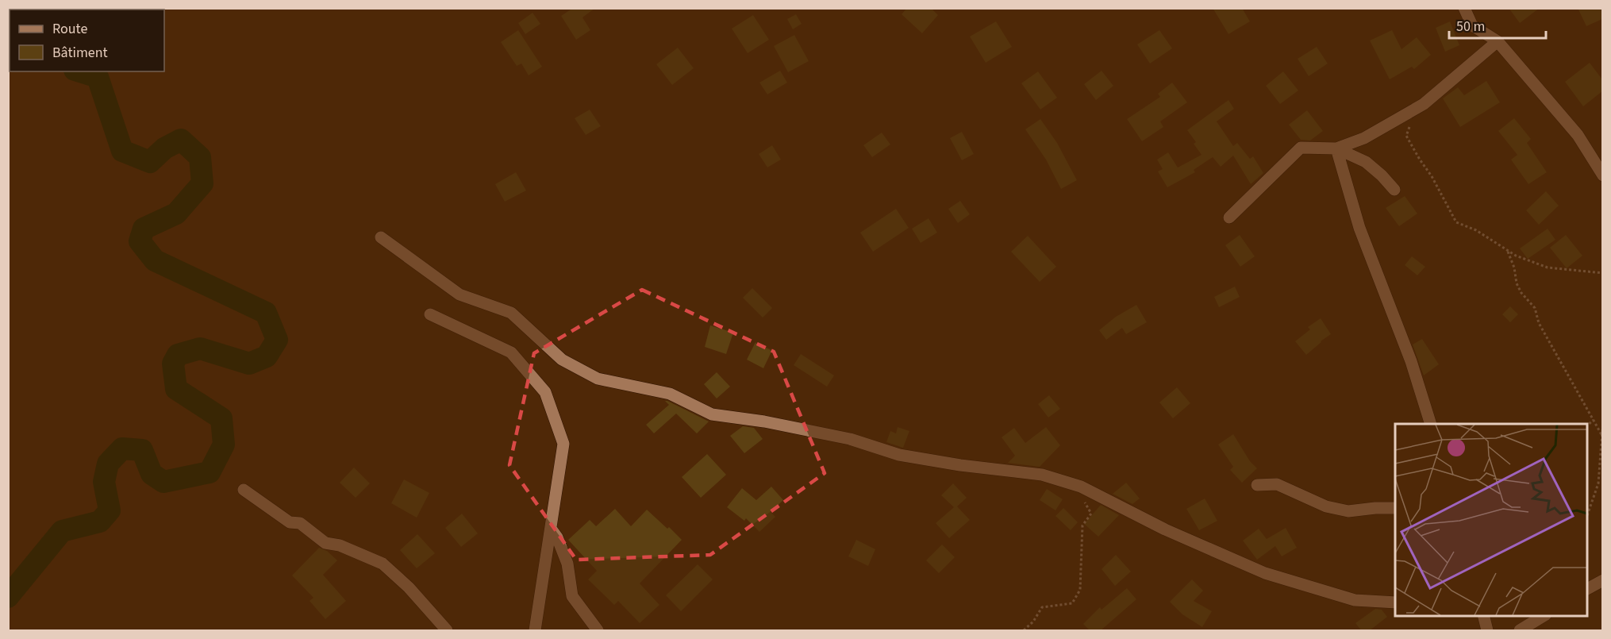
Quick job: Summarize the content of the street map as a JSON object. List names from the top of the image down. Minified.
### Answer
{"legend":["Route","Bâtiment"],"scale_bar":"50 m"}
